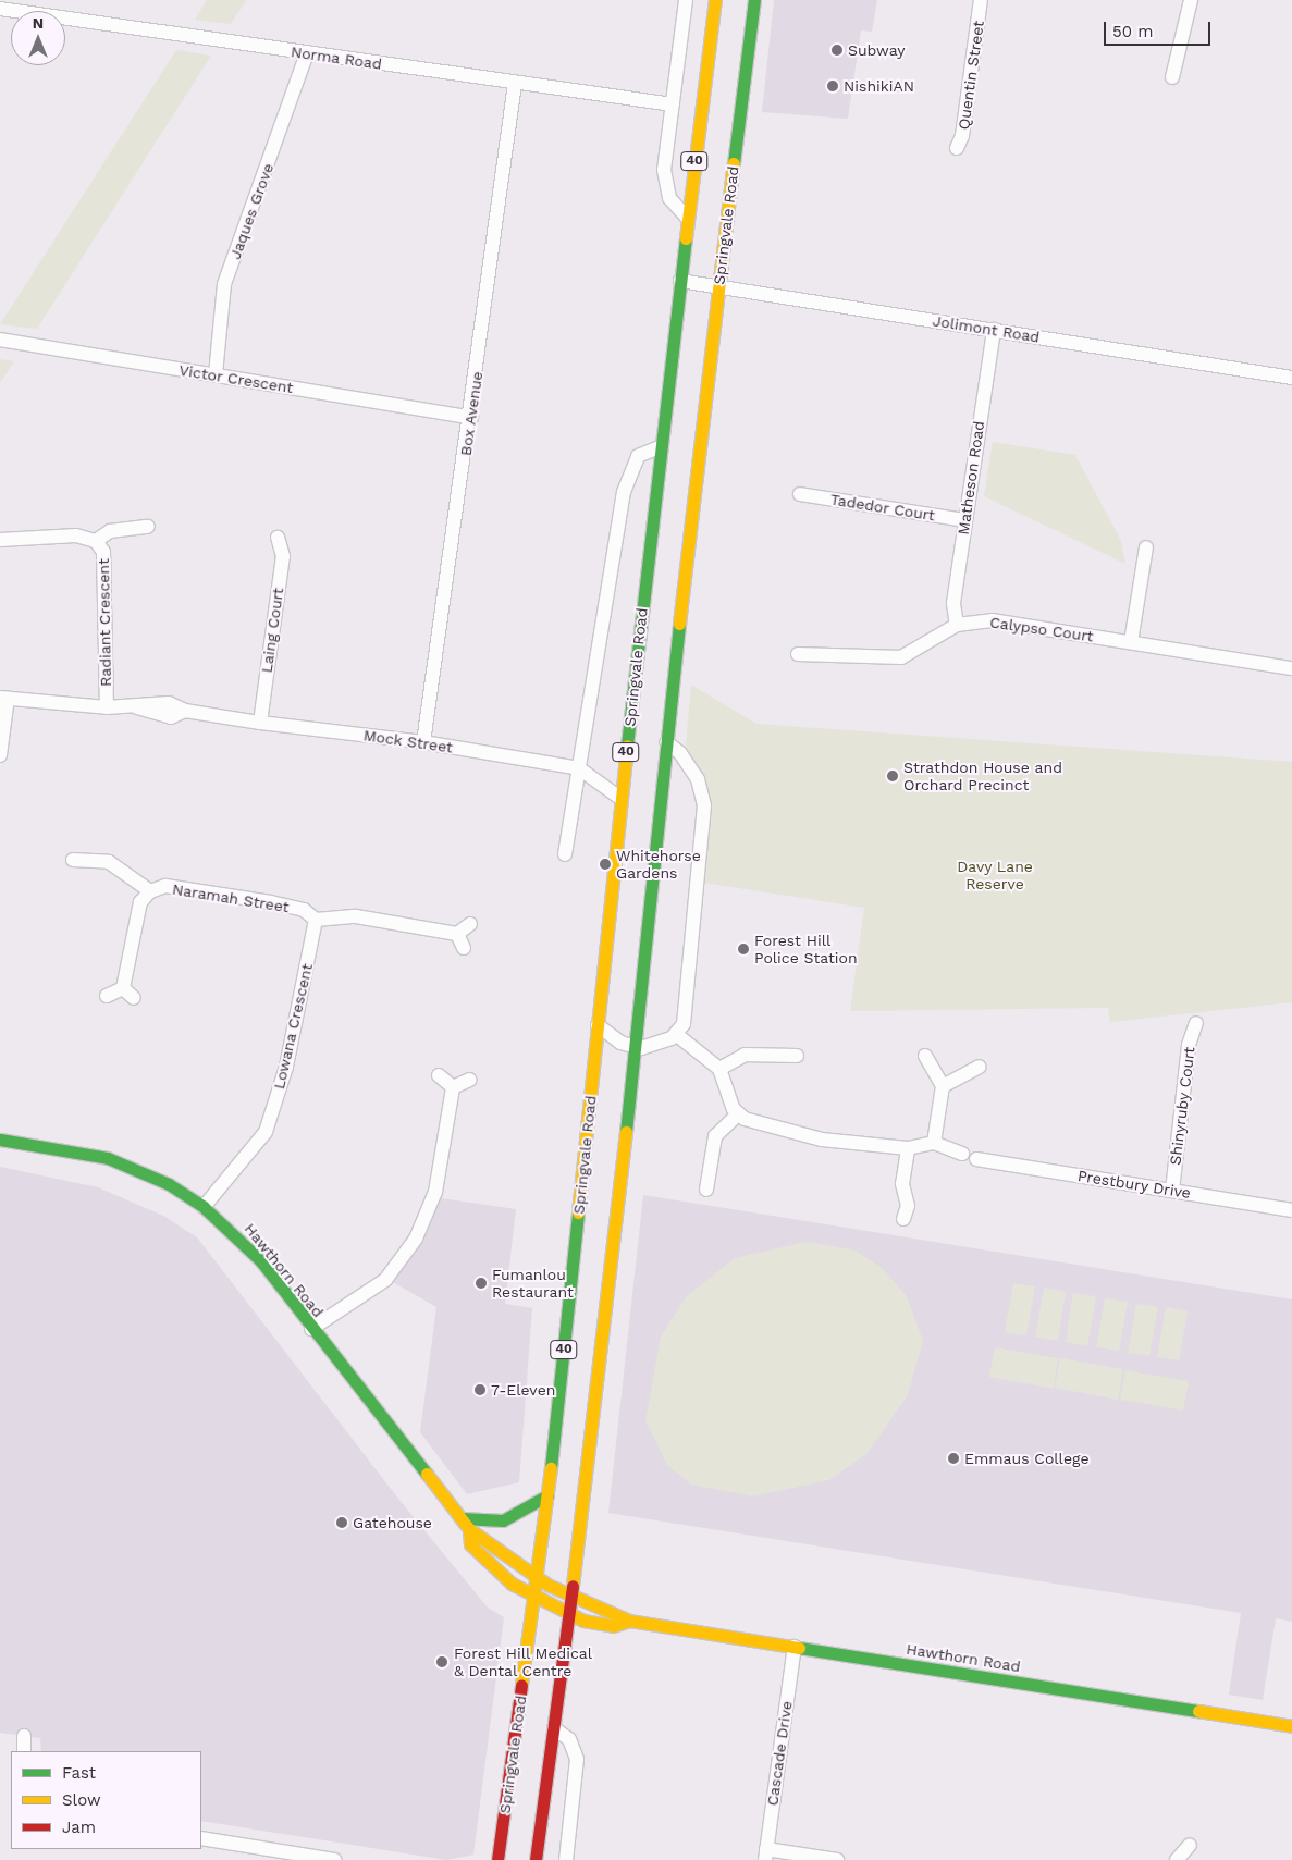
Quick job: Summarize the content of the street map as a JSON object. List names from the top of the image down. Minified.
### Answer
{"streets":{"main road":["40","Springvale Road","Hawthorn Road"],"street":["Norma Road","Quentin Street","Jaques Grove","Jolimont Road","Victor Crescent","Box Avenue","Matheson Road","Tadedor Court","Radiant Crescent","Calypso Court","Laing Court","Mock Street","Naramah Street","Lowana Crescent","Shinyruby Court","Prestbury Drive","Cascade Drive"]},"crossings":[["Norma Road","Jaques Grove"],["Norma Road","Box Avenue"],["Jaques Grove","Victor Crescent"],["Springvale Road","Jolimont Road"],["Springvale Road","Mock Street"],["Springvale Road","Hawthorn Road"],["Jolimont Road","Matheson Road"],["Victor Crescent","Box Avenue"],["Box Avenue","Mock Street"],["Matheson Road","Tadedor Court"],["Matheson Road","Calypso Court"],["Radiant Crescent","Mock Street"],["Laing Court","Mock Street"],["Naramah Street","Lowana Crescent"],["Lowana Crescent","Hawthorn Road"],["Shinyruby Court","Prestbury Drive"],["Hawthorn Road","Cascade Drive"]],"parks":["Davy Lane Reserve"],"places":["Subway","NishikiAN","Strathdon House and Orchard Precinct","Whitehorse Gardens","Forest Hill Police Station","Fumanlou Restaurant","7-Eleven","Emmaus College","Gatehouse","Forest Hill Medical & Dental Centre"],"legend":["Fast","Slow","Jam"],"scale_bar":"50 m","north":"top"}
